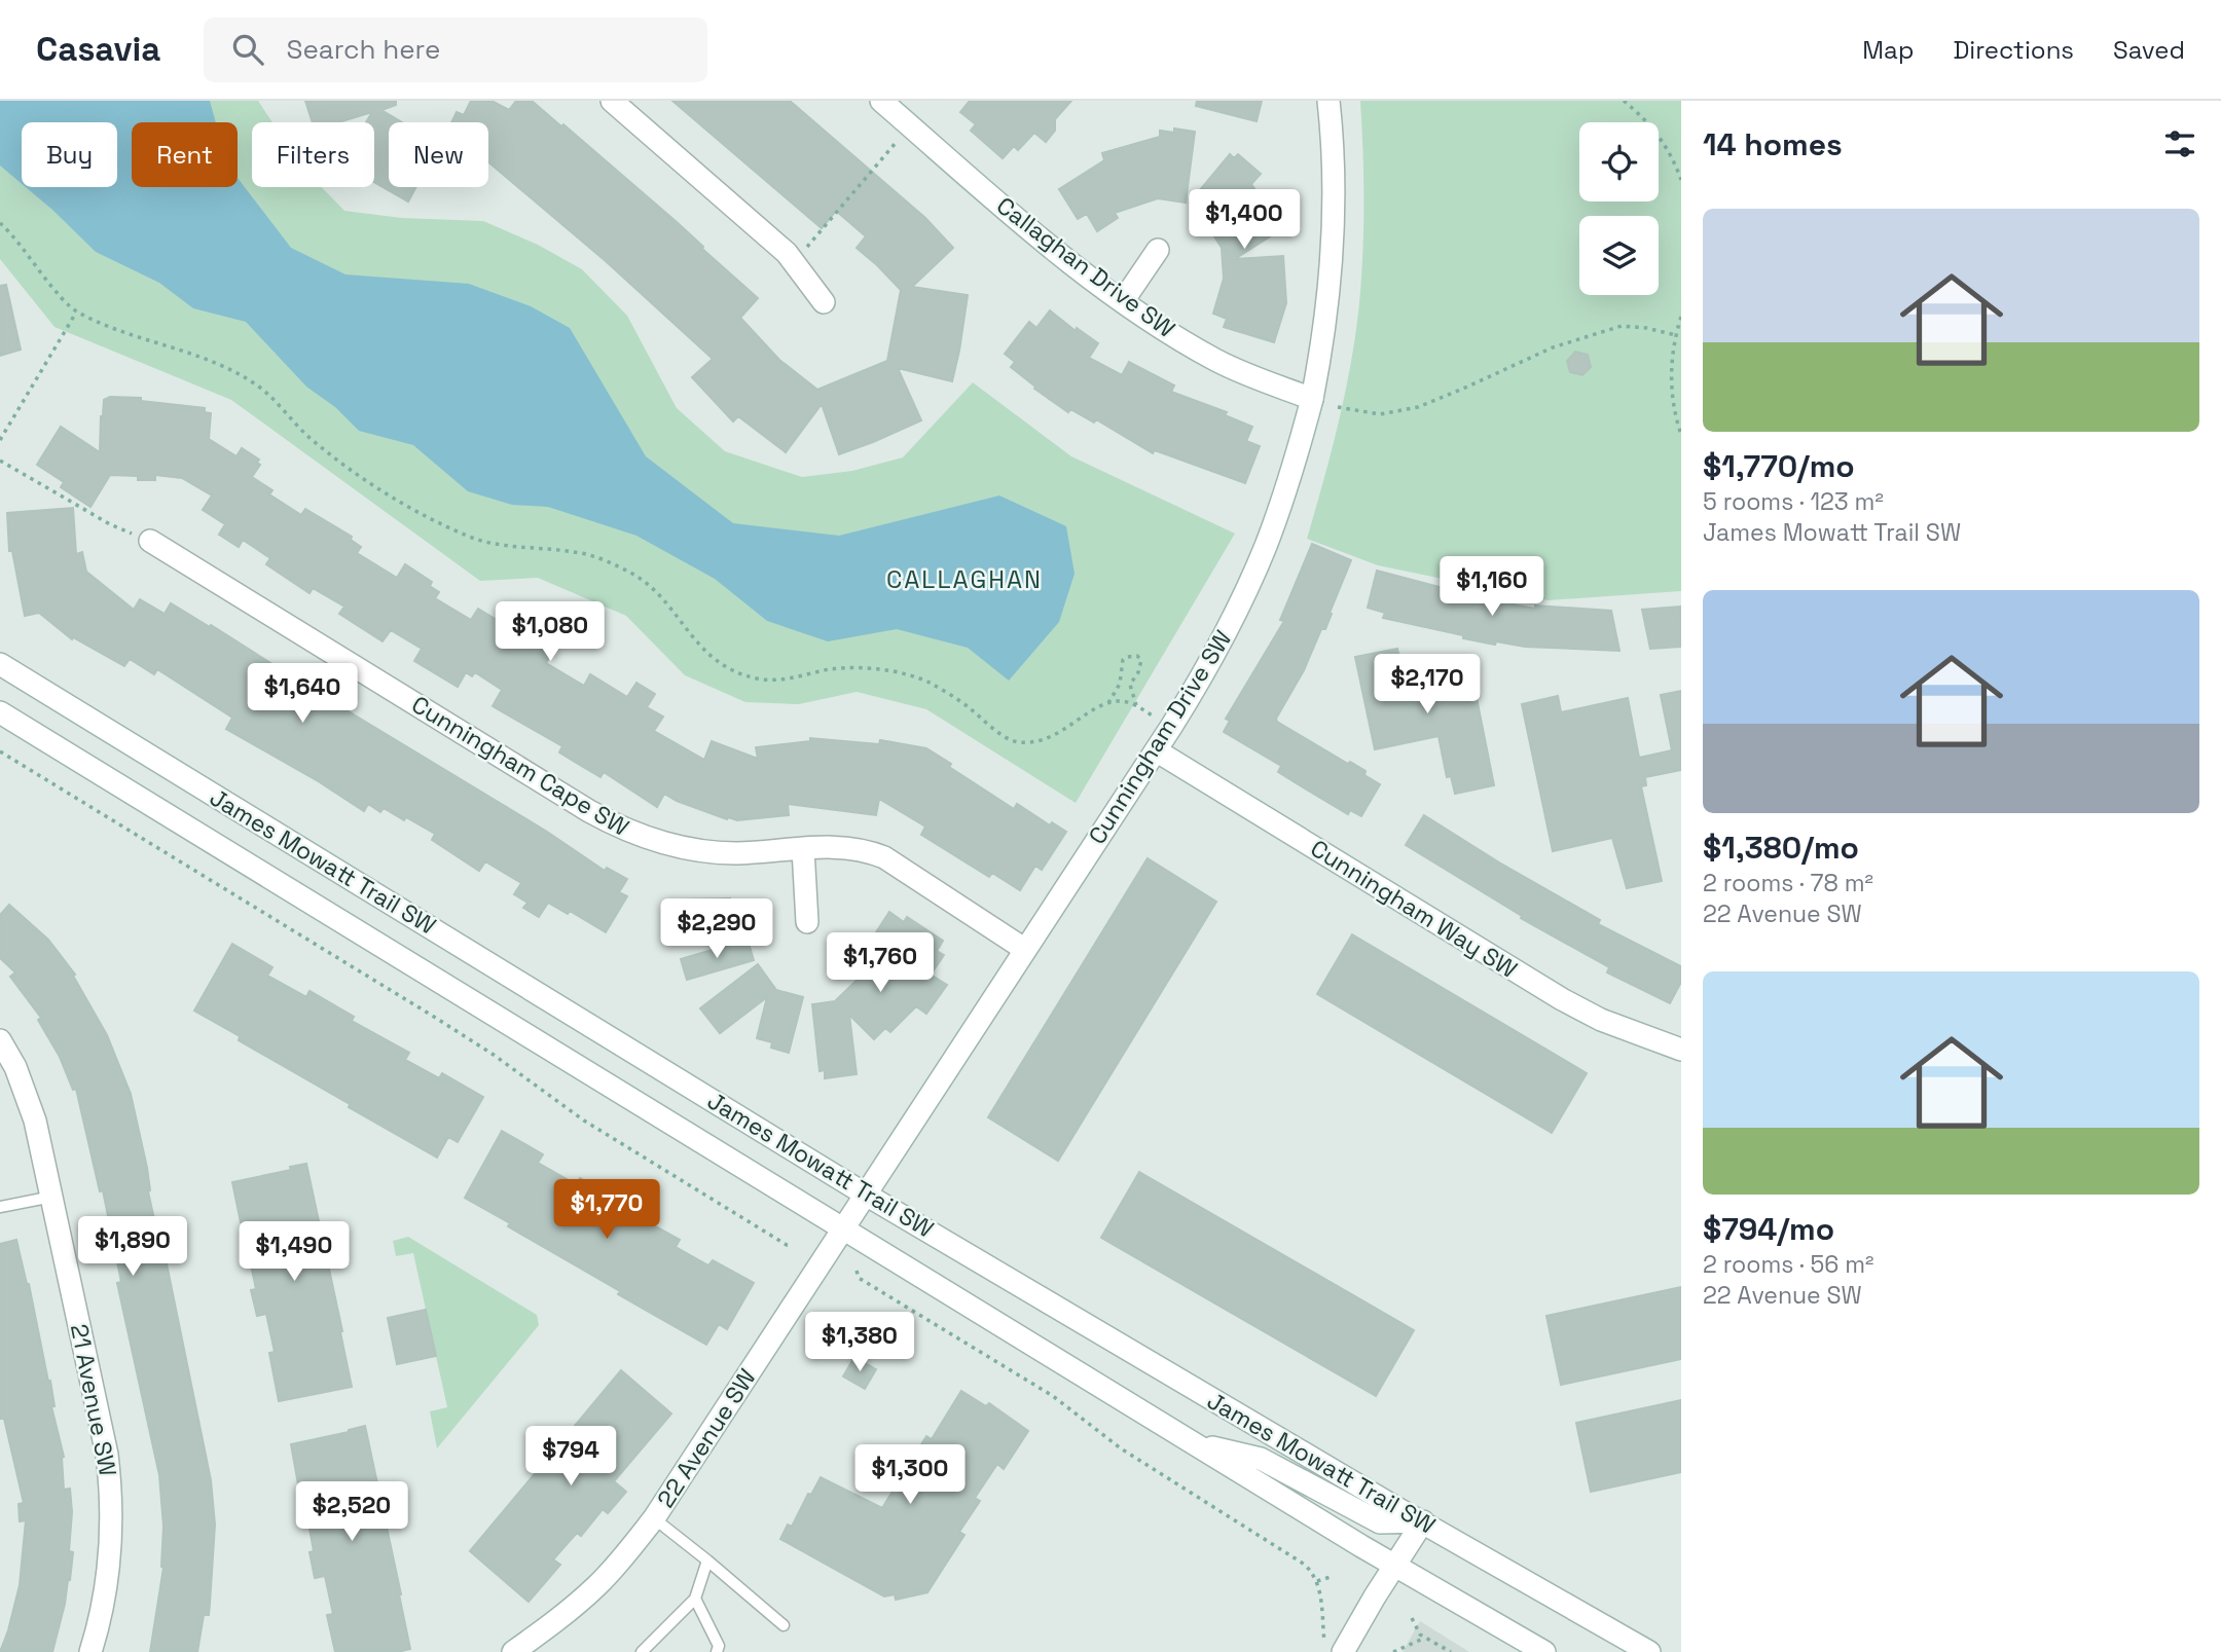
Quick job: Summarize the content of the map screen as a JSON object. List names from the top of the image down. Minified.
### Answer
{"streets":{"street":["Callaghan Drive SW","Cunningham Drive SW","Cunningham Cape SW","James Mowatt Trail SW","Cunningham Way SW","21 Avenue SW","22 Avenue SW"]},"crossings":[["Callaghan Drive SW","Cunningham Drive SW"],["Cunningham Drive SW","Cunningham Cape SW"],["Cunningham Drive SW","James Mowatt Trail SW"],["Cunningham Drive SW","Cunningham Way SW"],["Cunningham Drive SW","22 Avenue SW"],["James Mowatt Trail SW","22 Avenue SW"]],"districts":["CALLAGHAN"],"page":{"header":"Casavia","search":"Search here","nav":["Map","Directions","Saved"],"heading":"14 homes","chip":["Buy","Rent","Filters","New"],"list":[{"name":"$1,770/mo","note":"5 rooms · 123 m² · James Mowatt Trail SW"},{"name":"$1,380/mo","note":"2 rooms · 78 m² · 22 Avenue SW"},{"name":"$794/mo","note":"2 rooms · 56 m² · 22 Avenue SW"}],"price":["$1,400","$1,160","$1,080","$2,170","$1,640","$2,290","$1,760","$1,770","$1,890","$1,490","$1,380","$794","$1,300","$2,520"]}}
